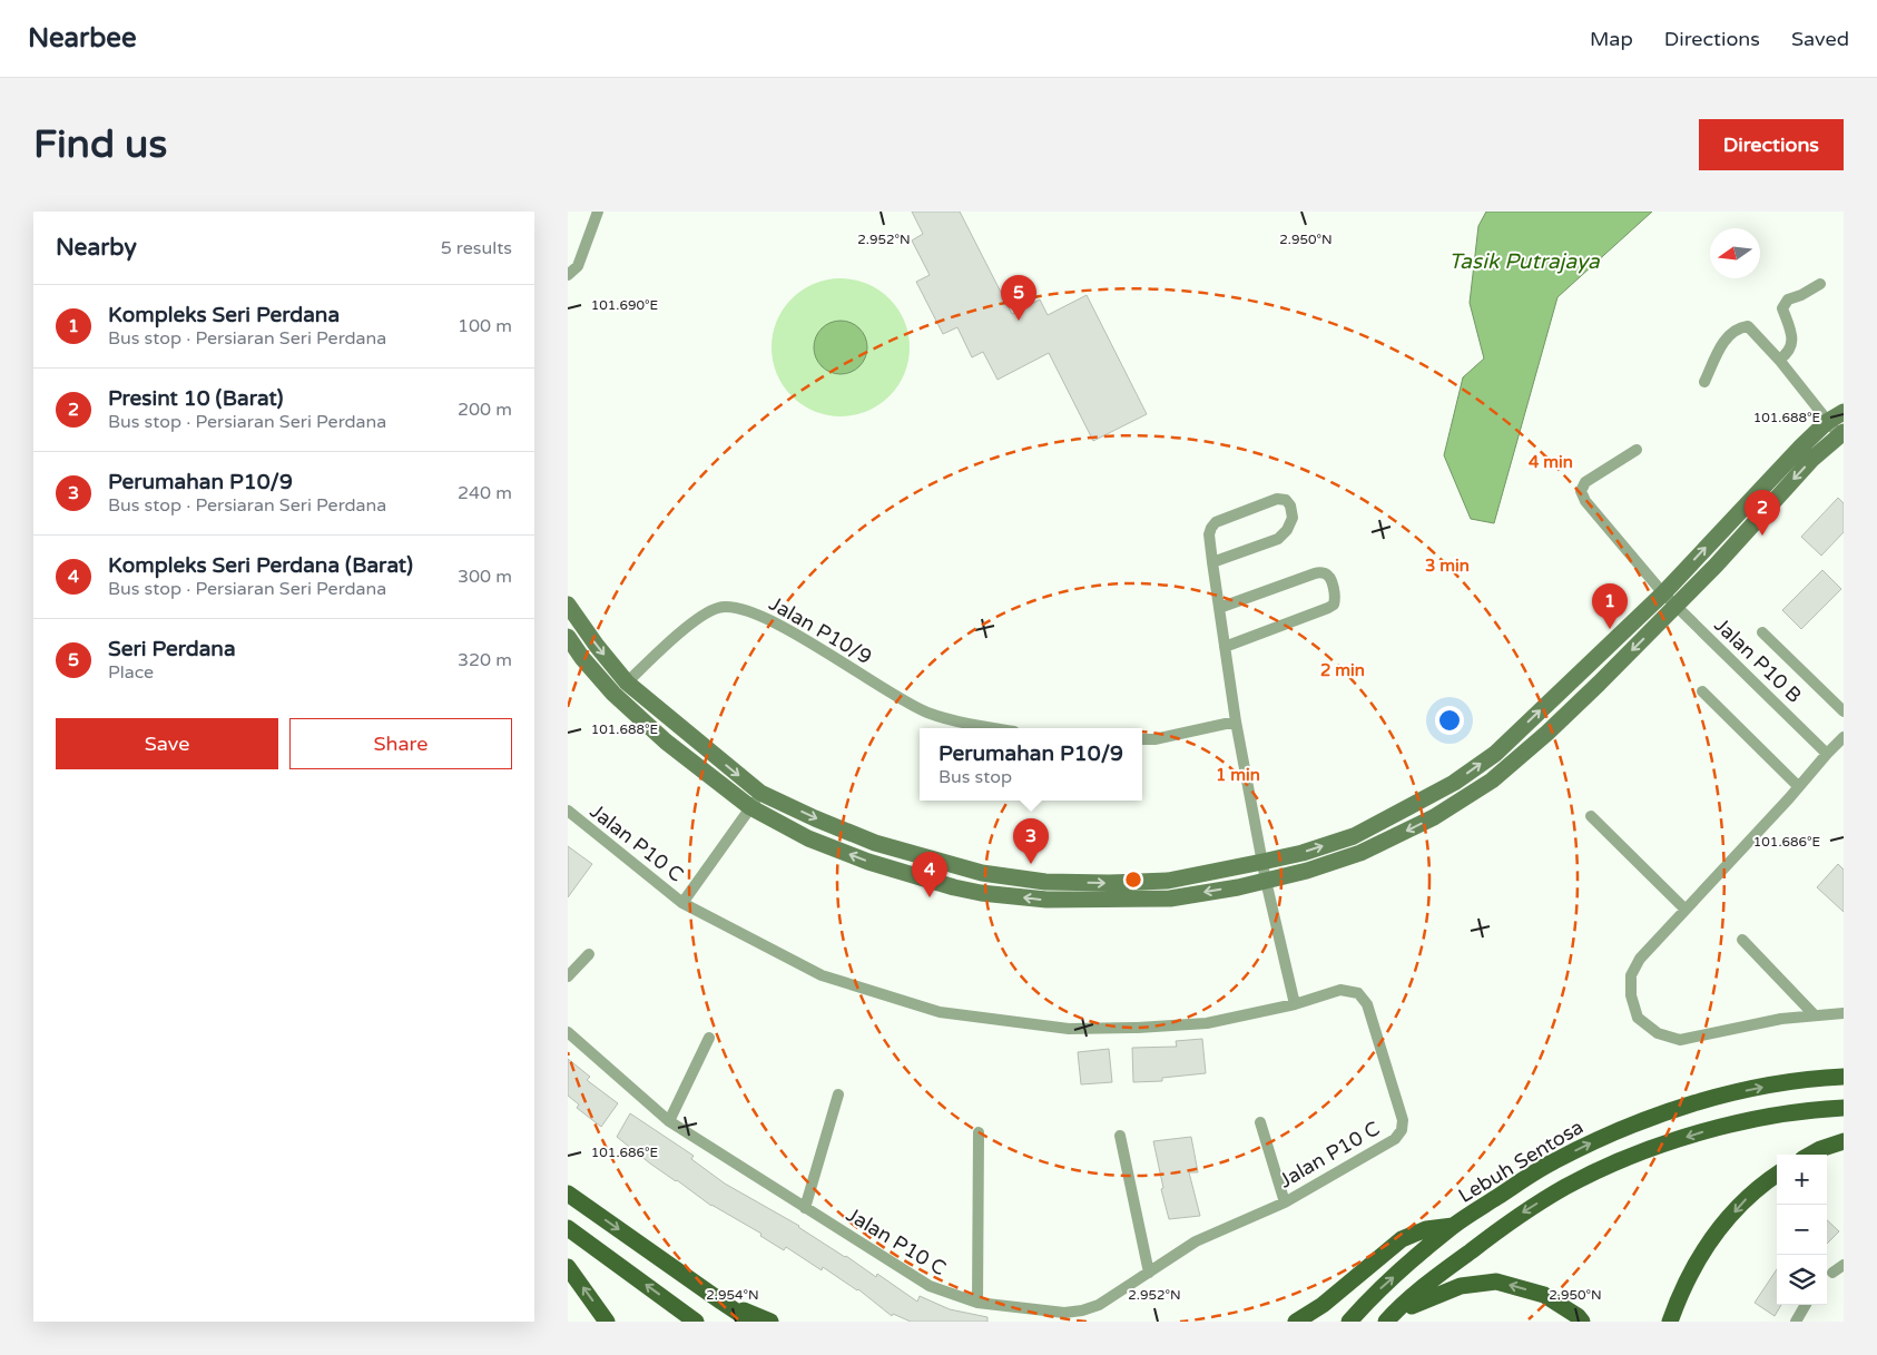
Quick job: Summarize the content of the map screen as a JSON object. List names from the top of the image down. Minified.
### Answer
{"streets":{"main road":["Lebuh Sentosa"],"street":["Jalan P10/9","Jalan P10 B","Jalan P10 C"]},"water":["Tasik Putrajaya"],"north":"left","page":{"header":"Nearbee","nav":["Map","Directions","Saved"],"buttons":["Directions",["Save","Share"]],"title":"Find us","heading":["Nearby","5 results"],"pins":["5","2","1","3","4"],"list":[{"mark":"1","name":"Kompleks Seri Perdana","note":"Bus stop · Persiaran Seri Perdana","value":"100 m"},{"mark":"2","name":"Presint 10 (Barat)","note":"Bus stop · Persiaran Seri Perdana","value":"200 m"},{"mark":"3","name":"Perumahan P10/9","note":"Bus stop · Persiaran Seri Perdana","value":"240 m"},{"mark":"4","name":"Kompleks Seri Perdana (Barat)","note":"Bus stop · Persiaran Seri Perdana","value":"300 m"},{"mark":"5","name":"Seri Perdana","note":"Place","value":"320 m"}],"popup":["Perumahan P10/9","Bus stop"],"map_buttons":["+","−"]},"coordinates":["2.952°N","2.950°N","101.690°E","101.688°E","101.686°E","2.954°N"],"rings":["4 min","3 min","2 min","1 min"]}
